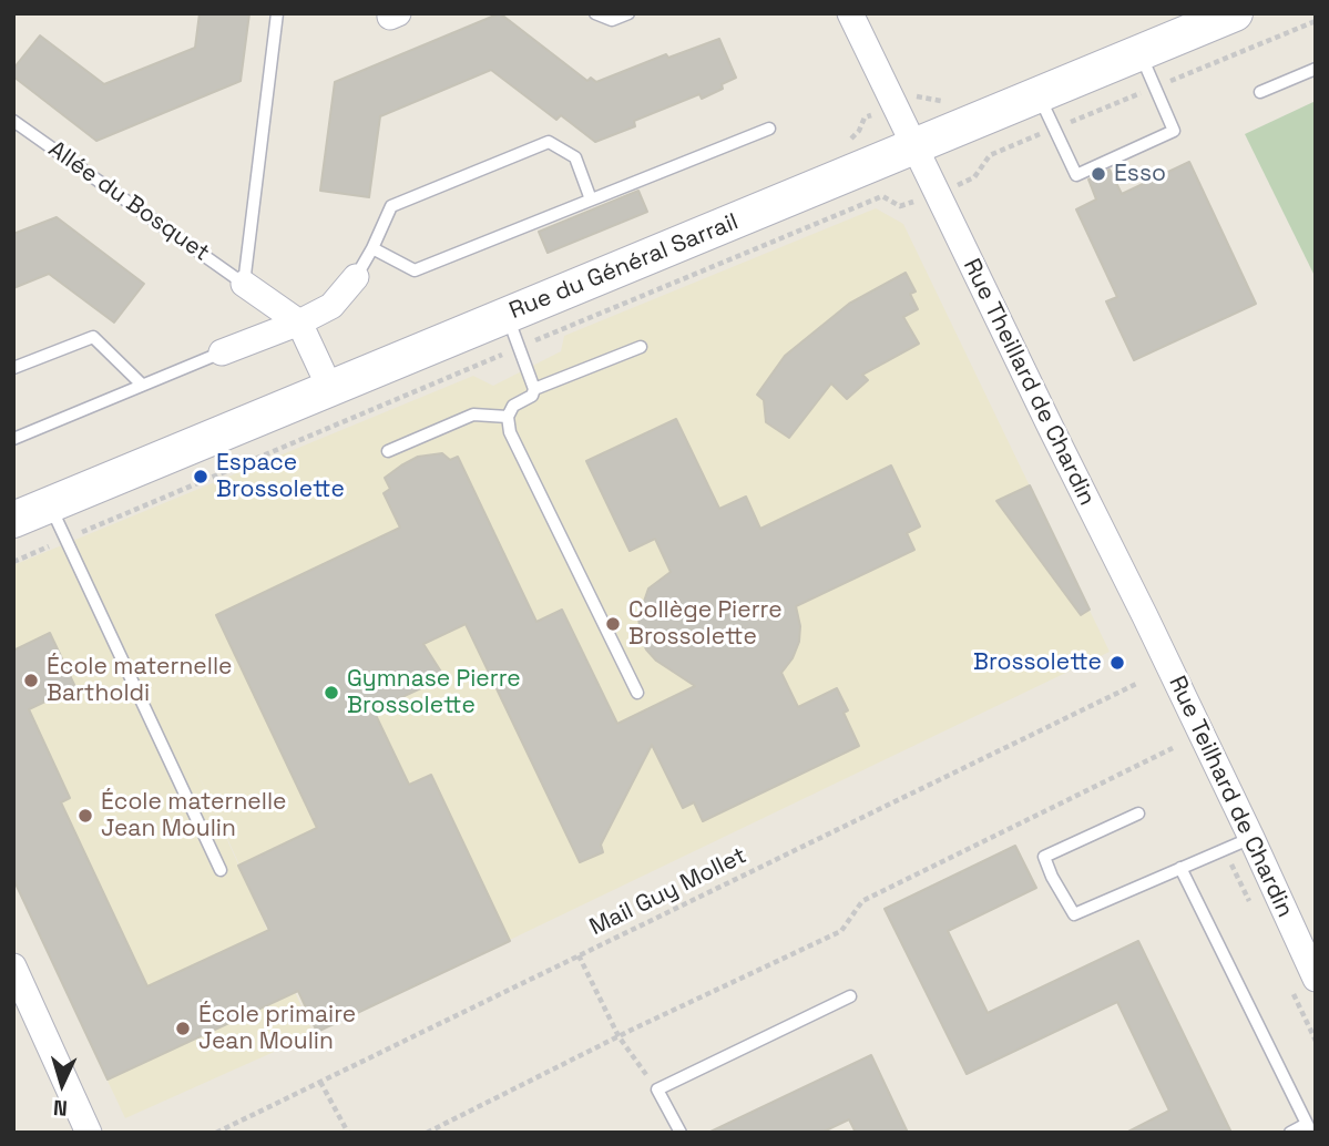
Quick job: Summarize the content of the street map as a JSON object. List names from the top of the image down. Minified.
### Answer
{"streets":{"main road":["Rue du Général Sarrail"],"street":["Allée du Bosquet","Rue Theillard de Chardin","Rue Teilhard de Chardin"],"path":["Mail Guy Mollet"]},"crossings":[["Allée du Bosquet","Rue du Général Sarrail"],["Rue du Général Sarrail","Rue Theillard de Chardin"],["Rue Theillard de Chardin","Rue Teilhard de Chardin"]],"places":["Esso","Espace Brossolette","Collège Pierre Brossolette","Brossolette","École maternelle Bartholdi","Gymnase Pierre Brossolette","École maternelle Jean Moulin","École primaire Jean Moulin"],"north":"bottom"}
